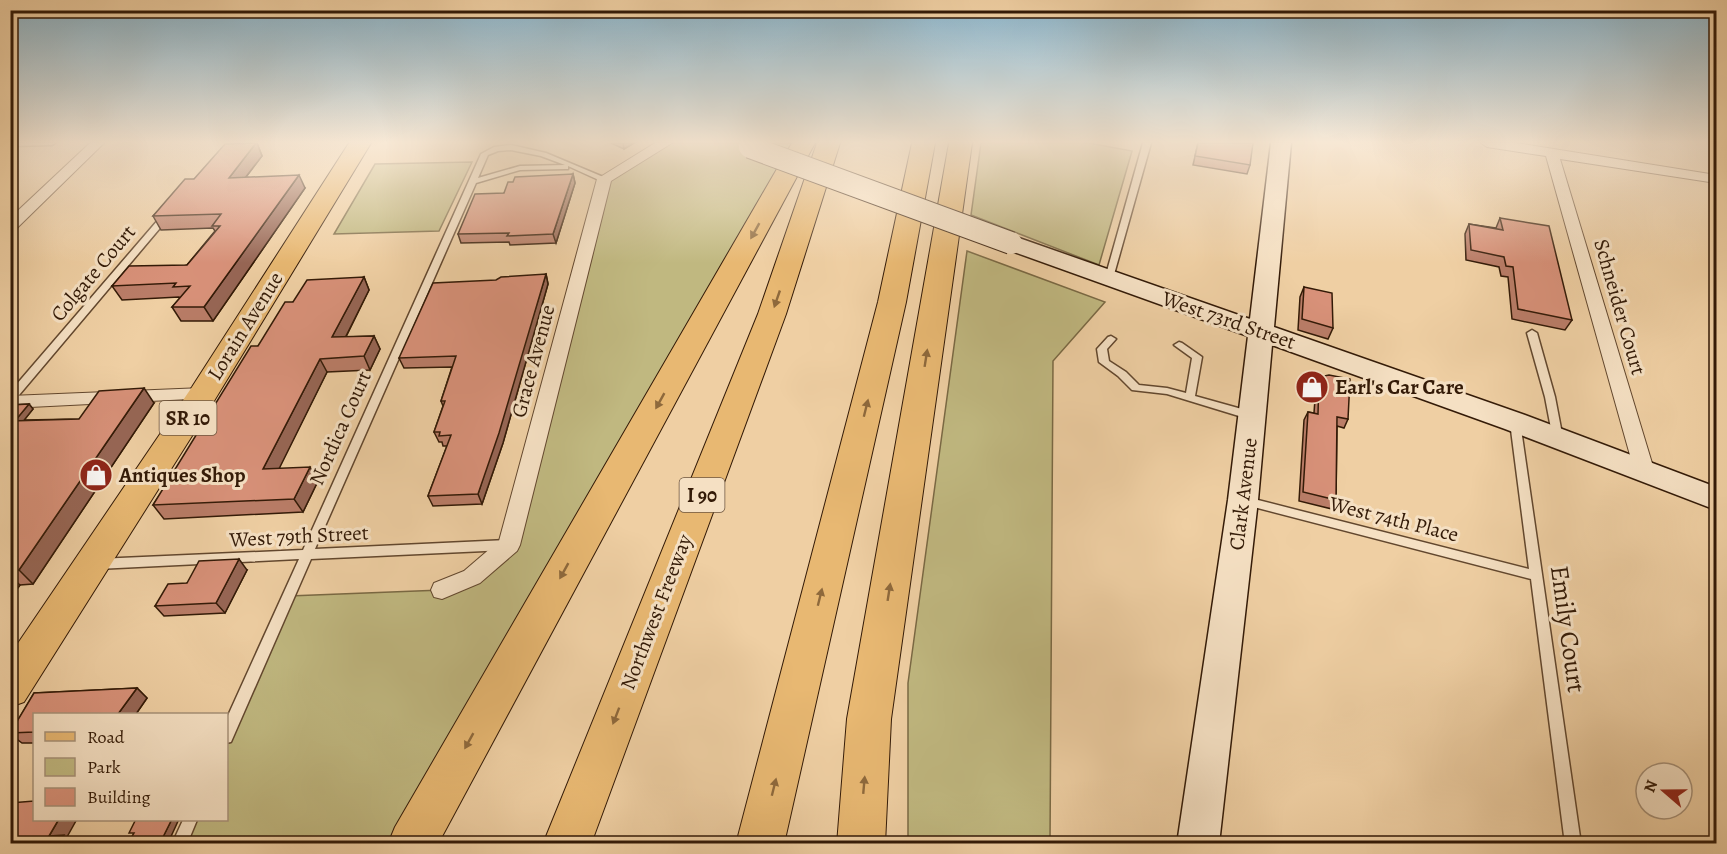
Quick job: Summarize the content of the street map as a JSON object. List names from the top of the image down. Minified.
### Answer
{"streets":{"highway":["I 90","Northwest Freeway"],"main road":["Lorain Avenue","SR 10"],"street":["Schneider Court","West 73rd Street","Grace Avenue","Clark Avenue"],"lane":["Colgate Court","Nordica Court","West 74th Place","West 79th Street","Emily Court"]},"crossings":[["Schneider Court","West 73rd Street"],["West 73rd Street","Clark Avenue"],["West 73rd Street","Emily Court"],["Lorain Avenue","West 79th Street"],["Grace Avenue","West 79th Street"],["Nordica Court","West 79th Street"],["Clark Avenue","West 74th Place"],["West 74th Place","Emily Court"]],"places":{"shop":["Earl's Car Care","Antiques Shop"]},"legend":["Road","Park","Building"],"north":"left"}
